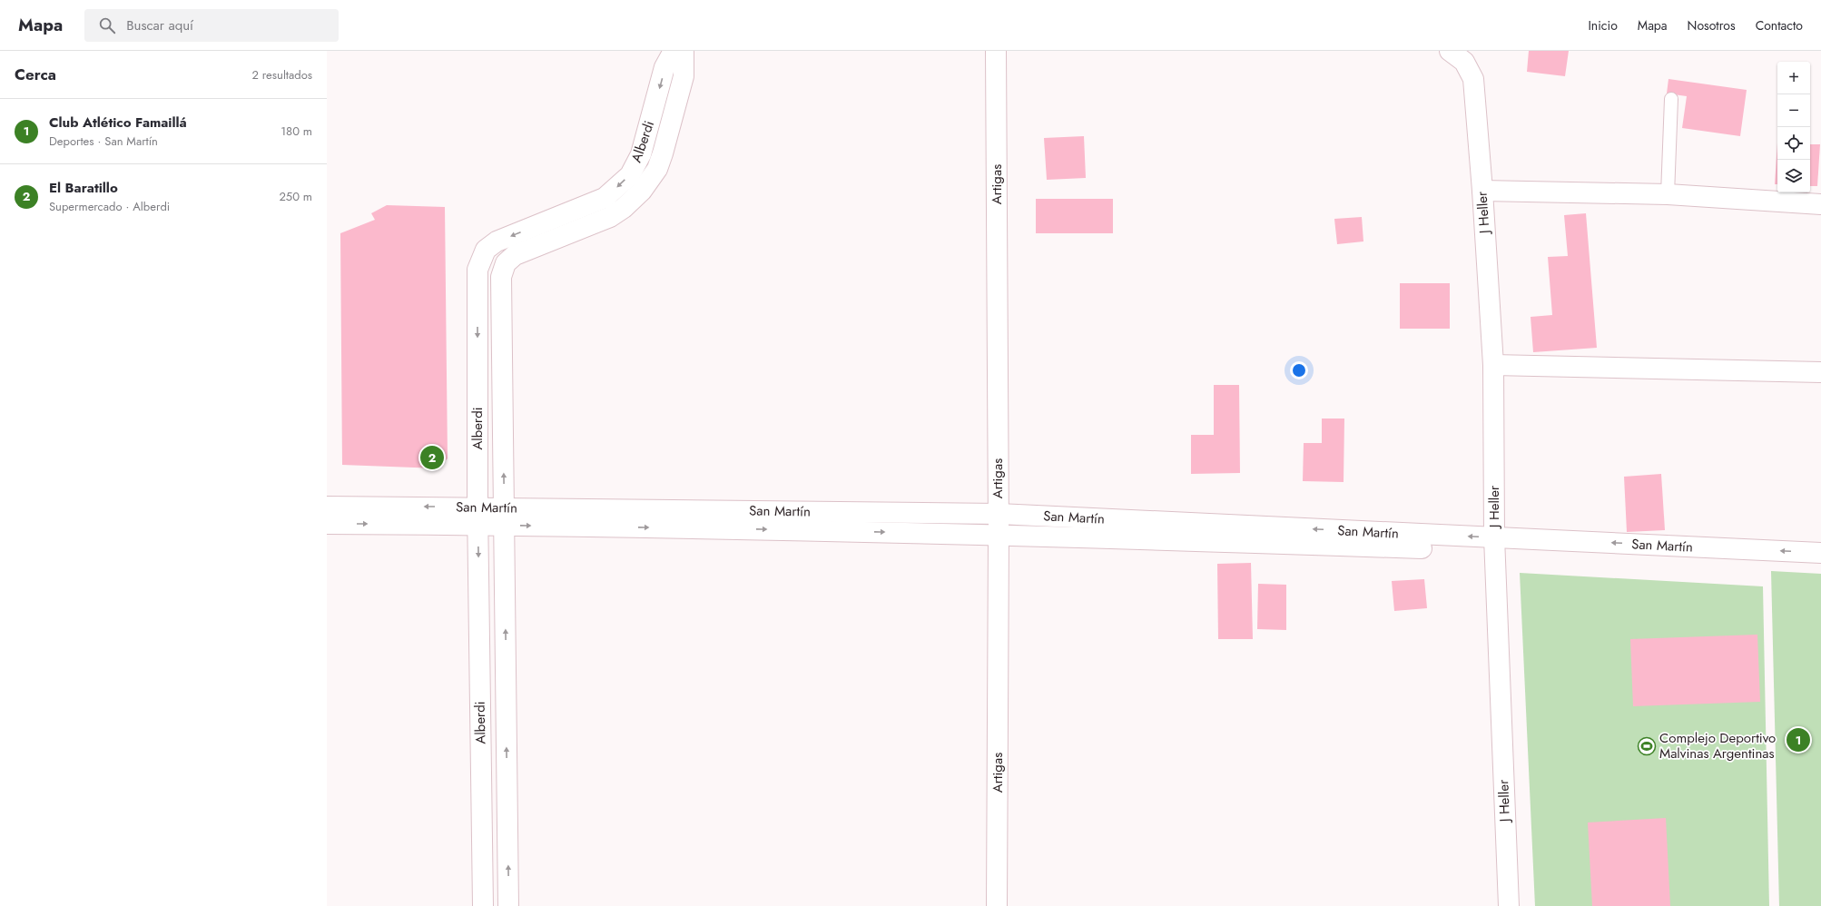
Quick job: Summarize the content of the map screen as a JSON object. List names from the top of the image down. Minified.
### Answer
{"streets":{"street":["Alberdi","Artigas","J Heller","San Martín"]},"crossings":[["Alberdi","San Martín"],["Artigas","San Martín"],["J Heller","San Martín"]],"places":{"sports":["Complejo Deportivo Malvinas Argentinas"]},"page":{"header":"Mapa","search":"Buscar aquí","nav":["Inicio","Mapa","Nosotros","Contacto"],"heading":["Cerca","2 resultados"],"map_buttons":["+","−"],"list":[{"mark":"1","name":"Club Atlético Famaillá","note":"Deportes · San Martín","value":"180 m"},{"mark":"2","name":"El Baratillo","note":"Supermercado · Alberdi","value":"250 m"}],"pins":["2","1"]}}
